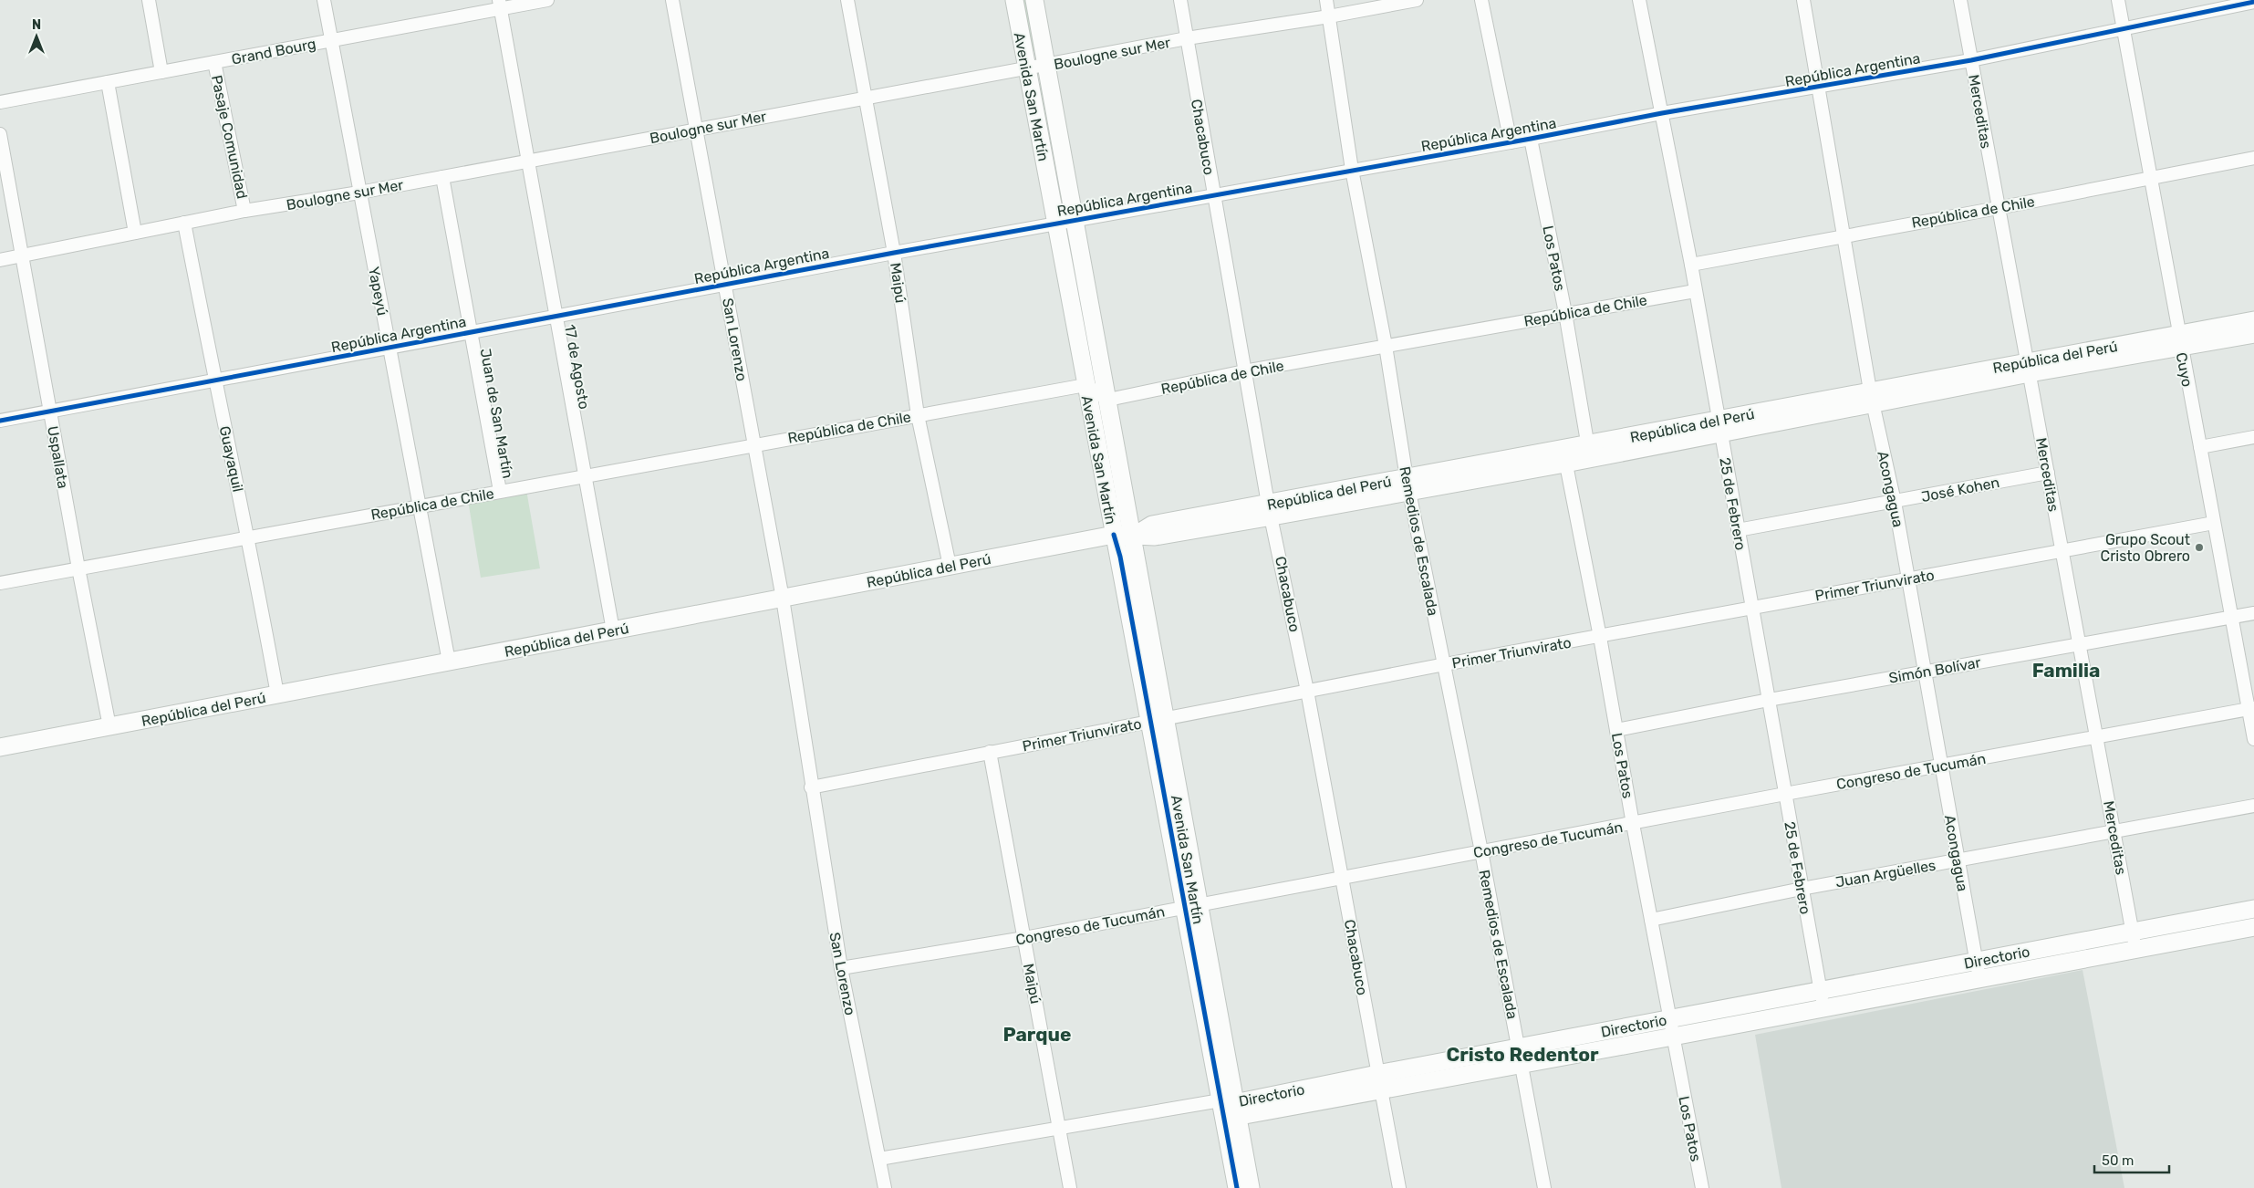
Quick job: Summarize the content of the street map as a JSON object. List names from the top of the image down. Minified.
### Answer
{"streets":{"main road":["Avenida San Martín","República del Perú","Directorio"],"street":["Grand Bourg","Boulogne sur Mer","República Argentina","Merceditas","Pasaje Comunidad","Chacabuco","República de Chile","Los Patos","Maipú","Yapeyú","San Lorenzo","17 de Agosto","Cuyo","Juan de San Martín","Uspallata","Guayaquil","Acongagua","José Kohen","25 de Febrero","Remedios de Escalada","Primer Triunvirato","Simón Bolívar","Congreso de Tucumán","Juan Argüelles"]},"crossings":[["Grand Bourg","Pasaje Comunidad"],["Grand Bourg","Yapeyú"],["Grand Bourg","17 de Agosto"],["Boulogne sur Mer","Avenida San Martín"],["Boulogne sur Mer","Pasaje Comunidad"],["Boulogne sur Mer","Chacabuco"],["Boulogne sur Mer","Maipú"],["Boulogne sur Mer","Yapeyú"],["Boulogne sur Mer","San Lorenzo"],["Boulogne sur Mer","17 de Agosto"],["Boulogne sur Mer","Juan de San Martín"],["Boulogne sur Mer","Uspallata"],["Boulogne sur Mer","Guayaquil"],["Boulogne sur Mer","Remedios de Escalada"],["República Argentina","Avenida San Martín"],["República Argentina","Merceditas"],["República Argentina","Chacabuco"],["República Argentina","Los Patos"],["República Argentina","Maipú"],["República Argentina","Yapeyú"],["República Argentina","San Lorenzo"],["República Argentina","17 de Agosto"],["República Argentina","Cuyo"],["República Argentina","Juan de San Martín"],["República Argentina","Uspallata"],["República Argentina","Guayaquil"],["República Argentina","Acongagua"],["República Argentina","25 de Febrero"],["República Argentina","Remedios de Escalada"],["Avenida San Martín","República de Chile"],["Avenida San Martín","República del Perú"],["Avenida San Martín","Primer Triunvirato"],["Avenida San Martín","Congreso de Tucumán"],["Avenida San Martín","Directorio"],["Merceditas","República de Chile"],["Merceditas","República del Perú"],["Merceditas","José Kohen"],["Merceditas","Primer Triunvirato"],["Merceditas","Simón Bolívar"],["Merceditas","Congreso de Tucumán"],["Merceditas","Juan Argüelles"],["Merceditas","Directorio"],["Chacabuco","República de Chile"],["Chacabuco","República del Perú"],["Chacabuco","Primer Triunvirato"],["Chacabuco","Congreso de Tucumán"],["Chacabuco","Directorio"],["República de Chile","Los Patos"],["República de Chile","Maipú"],["República de Chile","Yapeyú"],["República de Chile","San Lorenzo"],["República de Chile","17 de Agosto"],["República de Chile","Cuyo"],["República de Chile","Juan de San Martín"],["República de Chile","Uspallata"],["República de Chile","Guayaquil"],["República de Chile","Acongagua"],["República de Chile","25 de Febrero"],["República de Chile","Remedios de Escalada"],["Los Patos","República del Perú"],["Los Patos","Primer Triunvirato"],["Los Patos","Simón Bolívar"],["Los Patos","Congreso de Tucumán"],["Los Patos","Juan Argüelles"],["Los Patos","Directorio"],["Maipú","República del Perú"],["Maipú","Primer Triunvirato"],["Maipú","Congreso de Tucumán"],["Maipú","Directorio"],["Yapeyú","República del Perú"],["San Lorenzo","República del Perú"],["San Lorenzo","Primer Triunvirato"],["San Lorenzo","Congreso de Tucumán"],["San Lorenzo","Directorio"],["República del Perú","17 de Agosto"],["República del Perú","Cuyo"],["República del Perú","Uspallata"],["República del Perú","Guayaquil"],["República del Perú","Acongagua"],["República del Perú","25 de Febrero"],["República del Perú","Remedios de Escalada"],["Cuyo","Primer Triunvirato"],["Cuyo","Simón Bolívar"],["Cuyo","Congreso de Tucumán"],["Acongagua","José Kohen"],["Acongagua","Primer Triunvirato"],["Acongagua","Simón Bolívar"],["Acongagua","Congreso de Tucumán"],["Acongagua","Juan Argüelles"],["Acongagua","Directorio"],["José Kohen","25 de Febrero"],["25 de Febrero","Primer Triunvirato"],["25 de Febrero","Simón Bolívar"],["25 de Febrero","Congreso de Tucumán"],["25 de Febrero","Juan Argüelles"],["25 de Febrero","Directorio"],["Remedios de Escalada","Primer Triunvirato"],["Remedios de Escalada","Congreso de Tucumán"],["Remedios de Escalada","Directorio"]],"districts":["Familia","Parque","Cristo Redentor"],"places":["Grupo Scout Cristo Obrero"],"scale_bar":"50 m","north":"top"}
